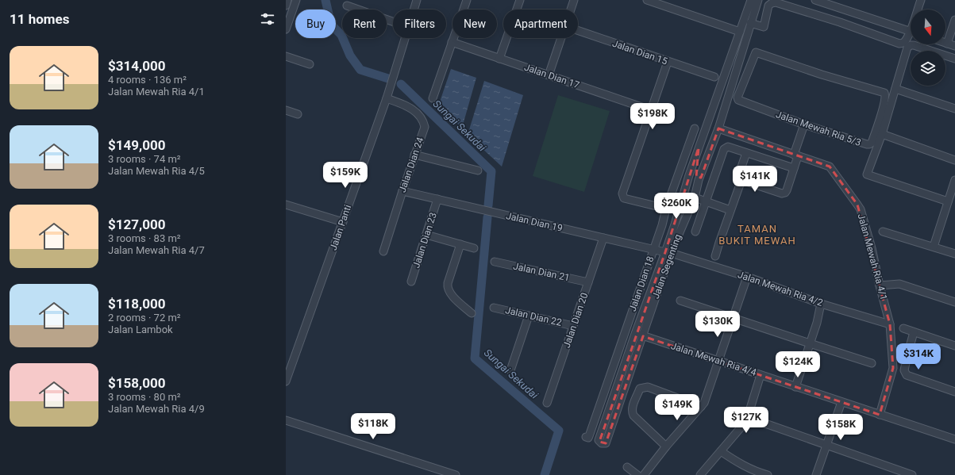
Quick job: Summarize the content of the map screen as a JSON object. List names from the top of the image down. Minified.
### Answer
{"streets":{"street":["Jalan Dian 15","Jalan Dian 17","Jalan Mewah Ria 5/3","Jalan Dian 24","Jalan Dian 19","Jalan Panti","Jalan Dian 23","Jalan Mewah Ria 4/1","Jalan Segenting","Jalan Dian 21","Jalan Dian 18","Jalan Mewah Ria 4/2","Jalan Dian 22","Jalan Dian 20","Jalan Mewah Ria 4/4"]},"crossings":[["Jalan Dian 24","Jalan Dian 19"],["Jalan Dian 24","Jalan Panti"],["Jalan Dian 19","Jalan Dian 23"],["Jalan Dian 19","Jalan Segenting"],["Jalan Dian 19","Jalan Dian 18"],["Jalan Dian 19","Jalan Mewah Ria 4/2"],["Jalan Dian 19","Jalan Dian 20"],["Jalan Mewah Ria 4/1","Jalan Segenting"],["Jalan Mewah Ria 4/1","Jalan Mewah Ria 4/2"],["Jalan Mewah Ria 4/1","Jalan Mewah Ria 4/4"],["Jalan Segenting","Jalan Mewah Ria 4/2"],["Jalan Segenting","Jalan Mewah Ria 4/4"],["Jalan Dian 21","Jalan Dian 20"],["Jalan Dian 22","Jalan Dian 20"]],"districts":["TAMAN BUKIT MEWAH"],"water":["Sungai Sekudai"],"north":"bottom","page":{"heading":"11 homes","chip":["Buy","Rent","Filters","New","Apartment"],"list":[{"name":"$314,000","note":"4 rooms · 136 m² · Jalan Mewah Ria 4/1"},{"name":"$149,000","note":"3 rooms · 74 m² · Jalan Mewah Ria 4/5"},{"name":"$127,000","note":"3 rooms · 83 m² · Jalan Mewah Ria 4/7"},{"name":"$118,000","note":"2 rooms · 72 m² · Jalan Lambok"},{"name":"$158,000","note":"3 rooms · 80 m² · Jalan Mewah Ria 4/9"}],"price":["$198K","$159K","$141K","$260K","$130K","$314K","$124K","$149K","$127K","$118K","$158K"]}}
